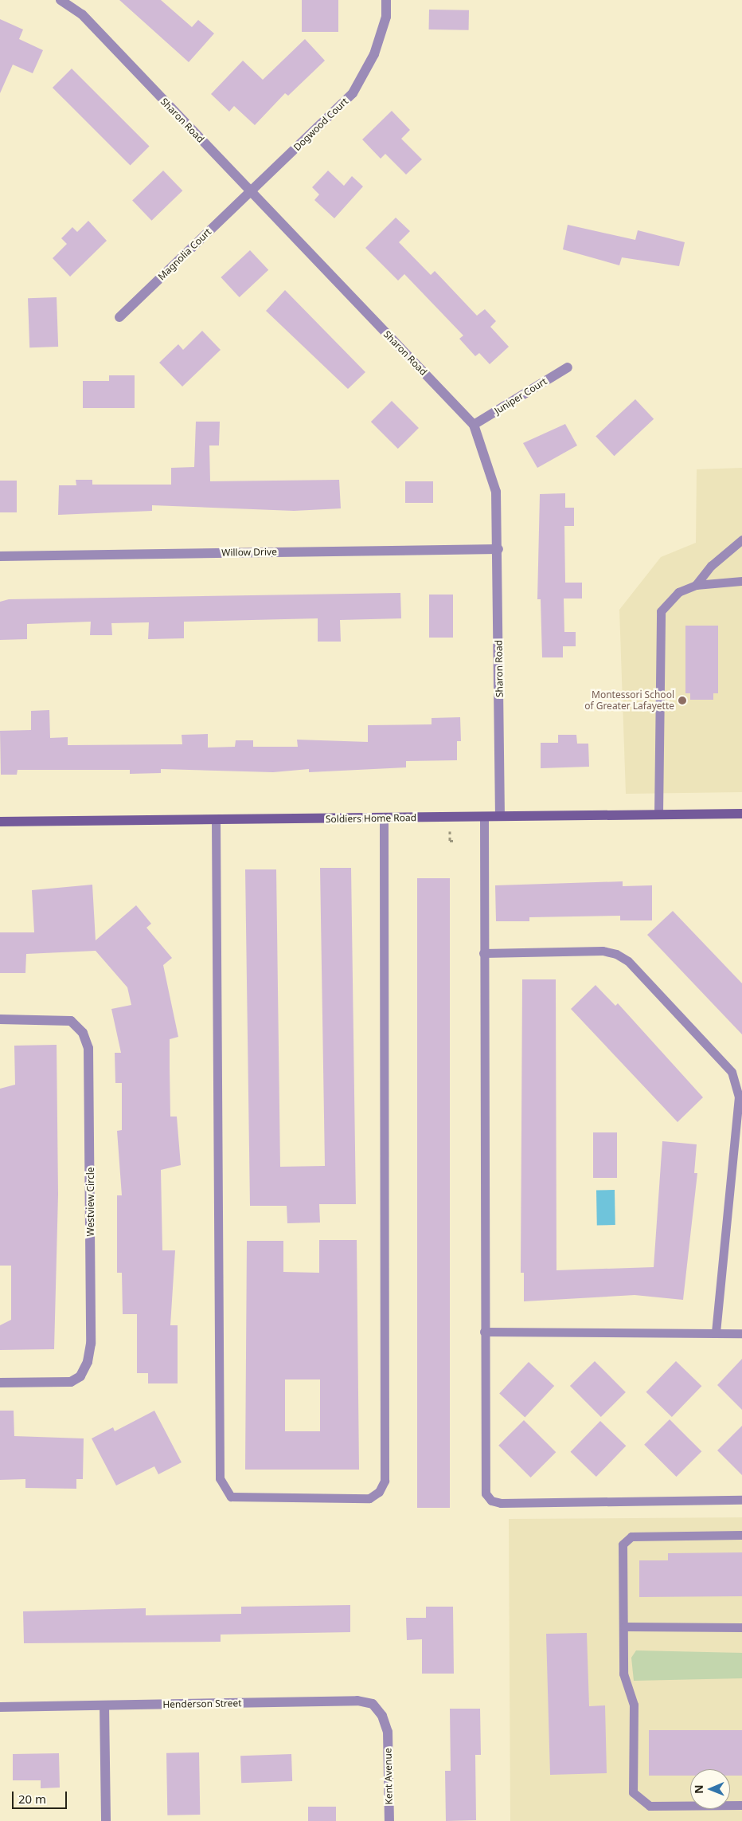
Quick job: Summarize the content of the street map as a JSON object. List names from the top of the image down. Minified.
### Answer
{"streets":{"street":["Sharon Road","Dogwood Court","Magnolia Court","Juniper Court","Willow Drive","Soldiers Home Road","Westview Circle","Henderson Street","Kent Avenue"]},"crossings":[["Sharon Road","Dogwood Court"],["Sharon Road","Magnolia Court"],["Sharon Road","Juniper Court"],["Sharon Road","Willow Drive"],["Sharon Road","Soldiers Home Road"],["Dogwood Court","Magnolia Court"],["Henderson Street","Kent Avenue"]],"places":["Montessori School of Greater Lafayette"],"scale_bar":"20 m","north":"left"}
